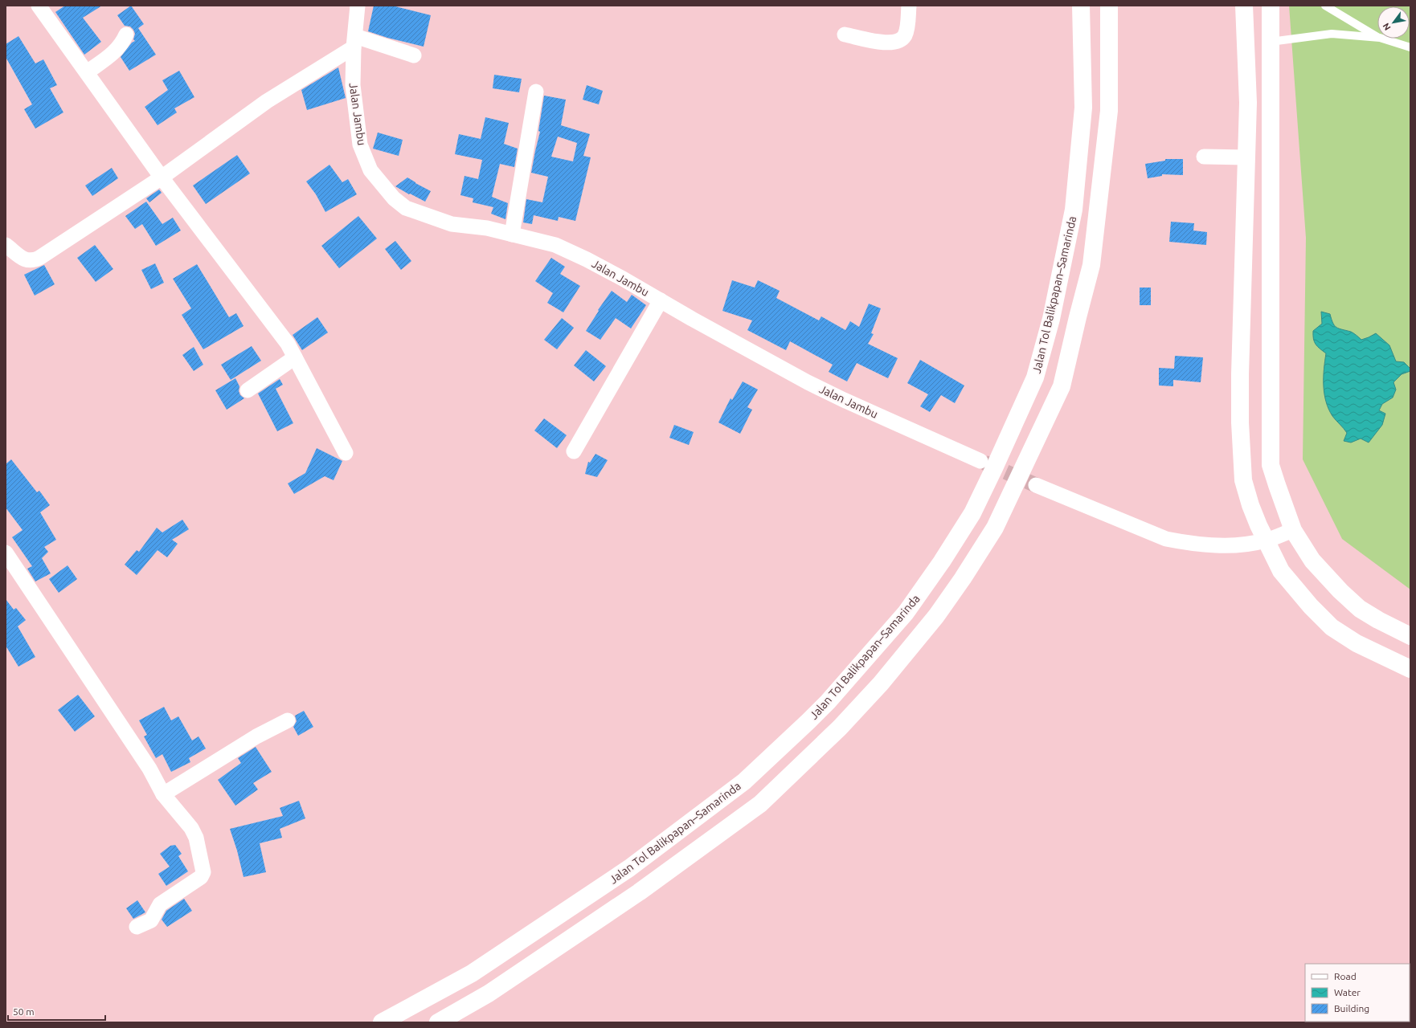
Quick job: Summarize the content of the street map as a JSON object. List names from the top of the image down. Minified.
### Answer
{"streets":{"main road":["Jalan Tol Balikpapan–Samarinda"],"street":["Jalan Jambu"]},"legend":["Road","Water","Building"],"scale_bar":"50 m","north":"bottom left"}
